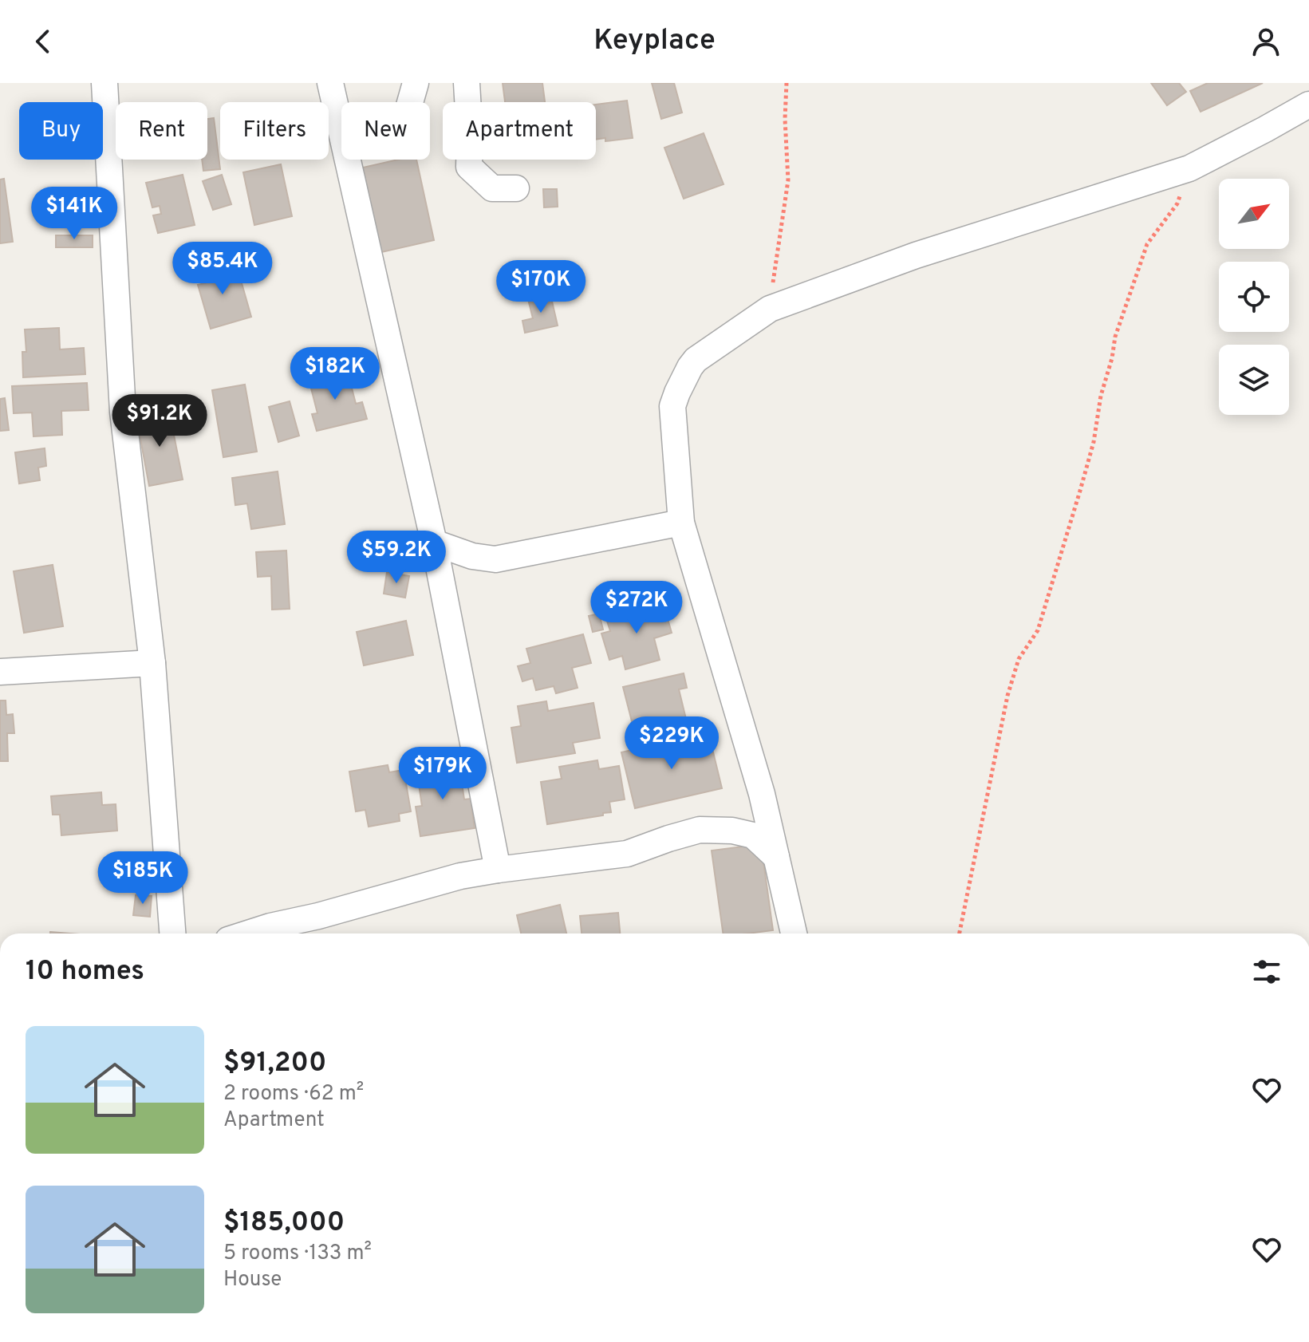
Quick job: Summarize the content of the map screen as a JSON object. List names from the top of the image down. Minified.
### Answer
{"north":"top right","page":{"header":"Keyplace","chip":["Buy","Rent","Filters","New","Apartment"],"price":["$141K","$85.4K","$170K","$182K","$91.2K","$59.2K","$272K","$229K","$179K","$185K"],"heading":"10 homes","list":[{"name":"$91,200","note":"2 rooms · 62 m² · Apartment"},{"name":"$185,000","note":"5 rooms · 133 m² · House"}]}}
